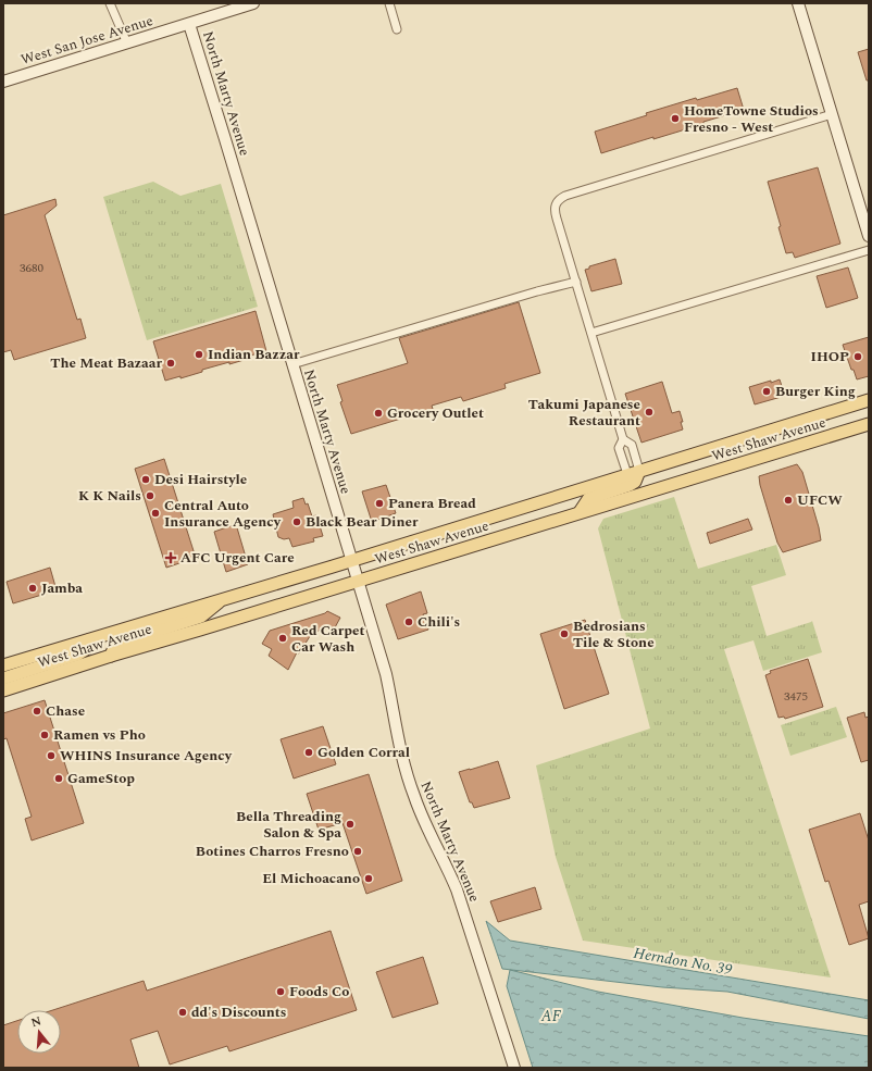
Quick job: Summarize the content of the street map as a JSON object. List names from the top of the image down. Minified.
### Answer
{"streets":{"main road":["West Shaw Avenue"],"street":["West San Jose Avenue","North Marty Avenue"]},"crossings":[["West San Jose Avenue","North Marty Avenue"],["North Marty Avenue","West Shaw Avenue"]],"water":["Herndon No. 39","AF"],"places":{"other":["HomeTowne Studios Fresno - West","Indian Bazzar","IHOP","The Meat Bazaar","Burger King","Takumi Japanese Restaurant","Grocery Outlet","Desi Hairstyle","K K Nails","UFCW","Panera Bread","Central Auto Insurance Agency","Black Bear Diner","Jamba","Chili's","Bedrosians Tile & Stone","Red Carpet Car Wash","Chase","Ramen vs Pho","Golden Corral","WHINS Insurance Agency","GameStop","Bella Threading Salon & Spa","Botines Charros Fresno","El Michoacano","Foods Co","dd's Discounts"],"health":["AFC Urgent Care"]},"house_numbers":["3680","3475"],"north":"top"}
